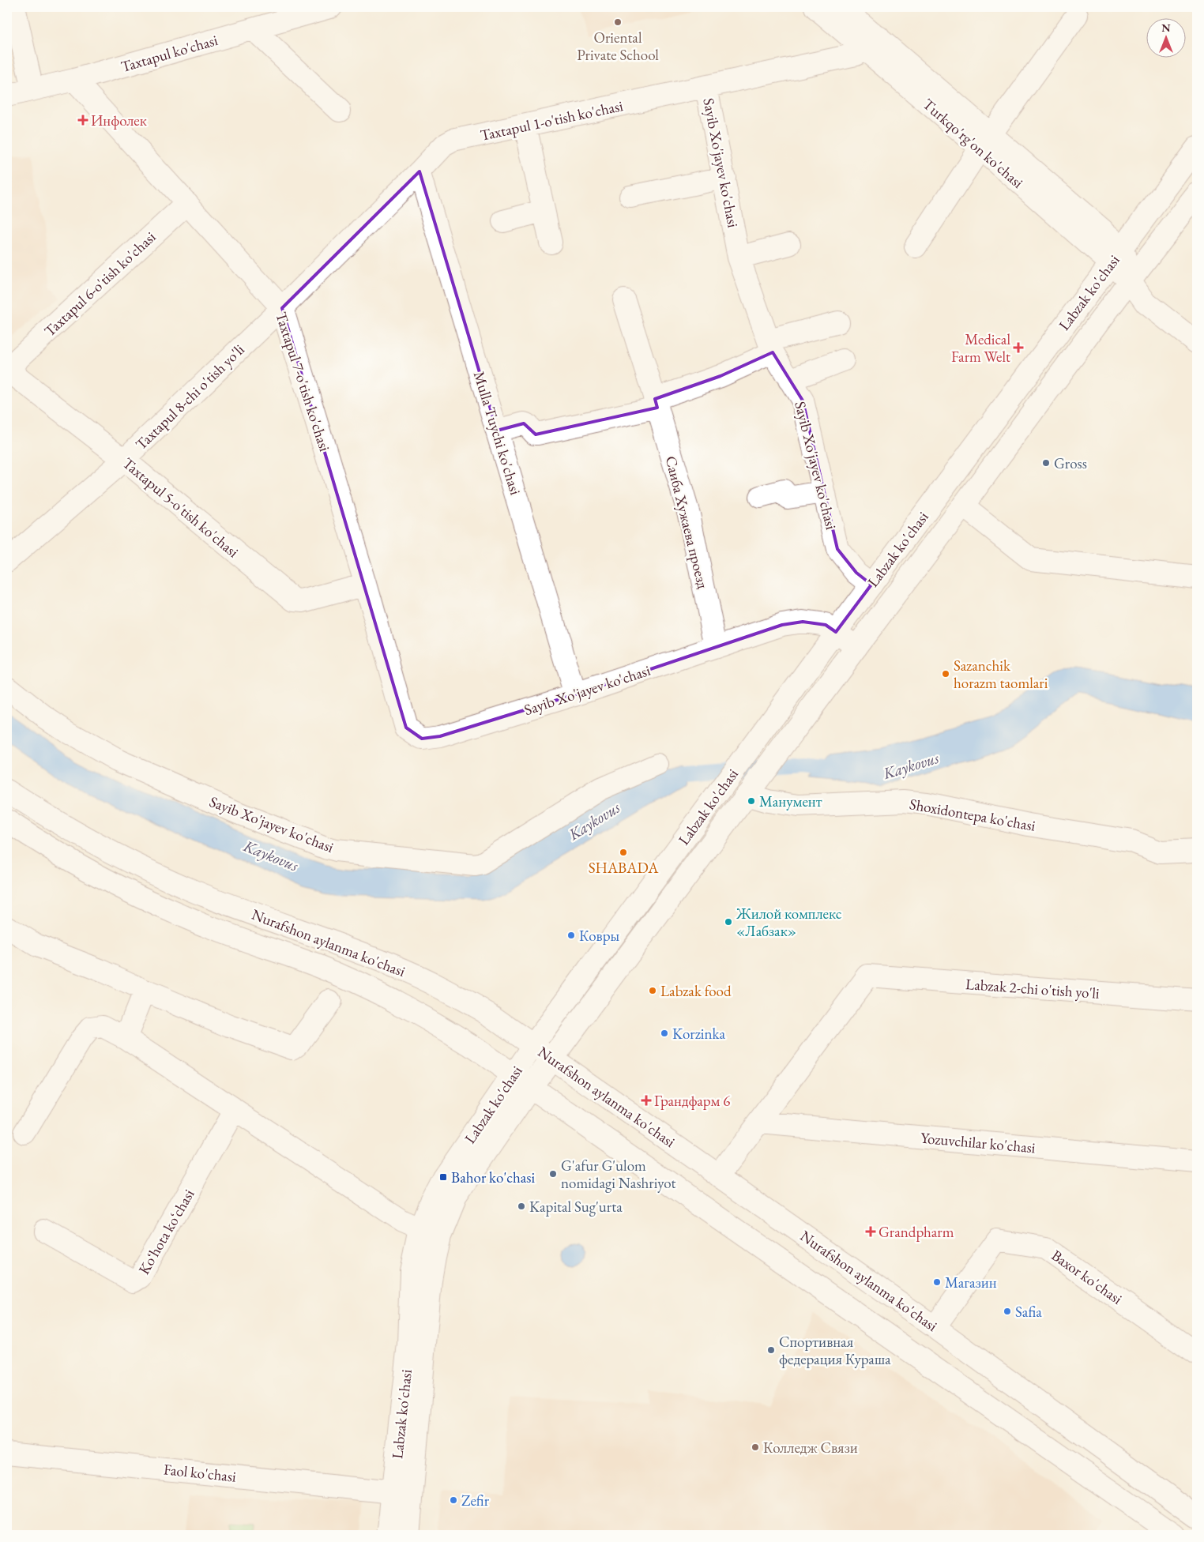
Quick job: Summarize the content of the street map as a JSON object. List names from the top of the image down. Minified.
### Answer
{"streets":{"street":["Taxtapul ko'chasi","Taxtapul 1-o'tish ko'chasi","Turkqo'rg'on ko'chasi","Sayib Xo'jayev ko'chasi","Taxtapul 6-o'tish ko'chasi","Labzak ko'chasi","Taxtapul 7-o'tish ko'chasi","Taxtapul 8-chi o'tish yo'li","Mulla Tuychi ko'chasi","Taxtapul 5-o'tish ko'chasi","Саиба Хужаева проезд","Shoxidontepa ko'chasi","Nurafshon aylanma ko'chasi","Labzak 2-chi o'tish yo'li","Yozuvchilar ko'chasi","Koʻhota koʻchasi","Baxor ko'chasi","Faol ko'chasi"]},"crossings":[["Taxtapul ko'chasi","Taxtapul 7-o'tish ko'chasi"],["Taxtapul 1-o'tish ko'chasi","Turkqo'rg'on ko'chasi"],["Taxtapul 1-o'tish ko'chasi","Sayib Xo'jayev ko'chasi"],["Taxtapul 1-o'tish ko'chasi","Taxtapul 7-o'tish ko'chasi"],["Taxtapul 1-o'tish ko'chasi","Taxtapul 8-chi o'tish yo'li"],["Taxtapul 1-o'tish ko'chasi","Mulla Tuychi ko'chasi"],["Turkqo'rg'on ko'chasi","Labzak ko'chasi"],["Sayib Xo'jayev ko'chasi","Labzak ko'chasi"],["Sayib Xo'jayev ko'chasi","Taxtapul 7-o'tish ko'chasi"],["Sayib Xo'jayev ko'chasi","Mulla Tuychi ko'chasi"],["Sayib Xo'jayev ko'chasi","Саиба Хужаева проезд"],["Taxtapul 6-o'tish ko'chasi","Taxtapul 7-o'tish ko'chasi"],["Taxtapul 6-o'tish ko'chasi","Taxtapul 5-o'tish ko'chasi"],["Labzak ko'chasi","Shoxidontepa ko'chasi"],["Labzak ko'chasi","Nurafshon aylanma ko'chasi"],["Labzak ko'chasi","Faol ko'chasi"],["Taxtapul 7-o'tish ko'chasi","Taxtapul 8-chi o'tish yo'li"],["Taxtapul 7-o'tish ko'chasi","Taxtapul 5-o'tish ko'chasi"],["Taxtapul 8-chi o'tish yo'li","Taxtapul 5-o'tish ko'chasi"],["Nurafshon aylanma ko'chasi","Baxor ko'chasi"],["Labzak 2-chi o'tish yo'li","Yozuvchilar ko'chasi"]],"water":["Kaykovus"],"places":{"other":["Oriental Private School","Gross","Sazanchik horazm taomlari","Манумент","SHABADA","Жилой комплекс «Лабзак»","Ковры","Labzak food","Korzinka","G'afur G'ulom nomidagi Nashriyot","Kapital Sug'urta","Магазин","Safia","Спортивная федерация Кураша","Колледж Связи","Zefir"],"health":["Инфолек","Medical Farm Welt","Грандфарм 6","Grandpharm"],"transit":["Bahor ko'chasi"]},"north":"top"}
